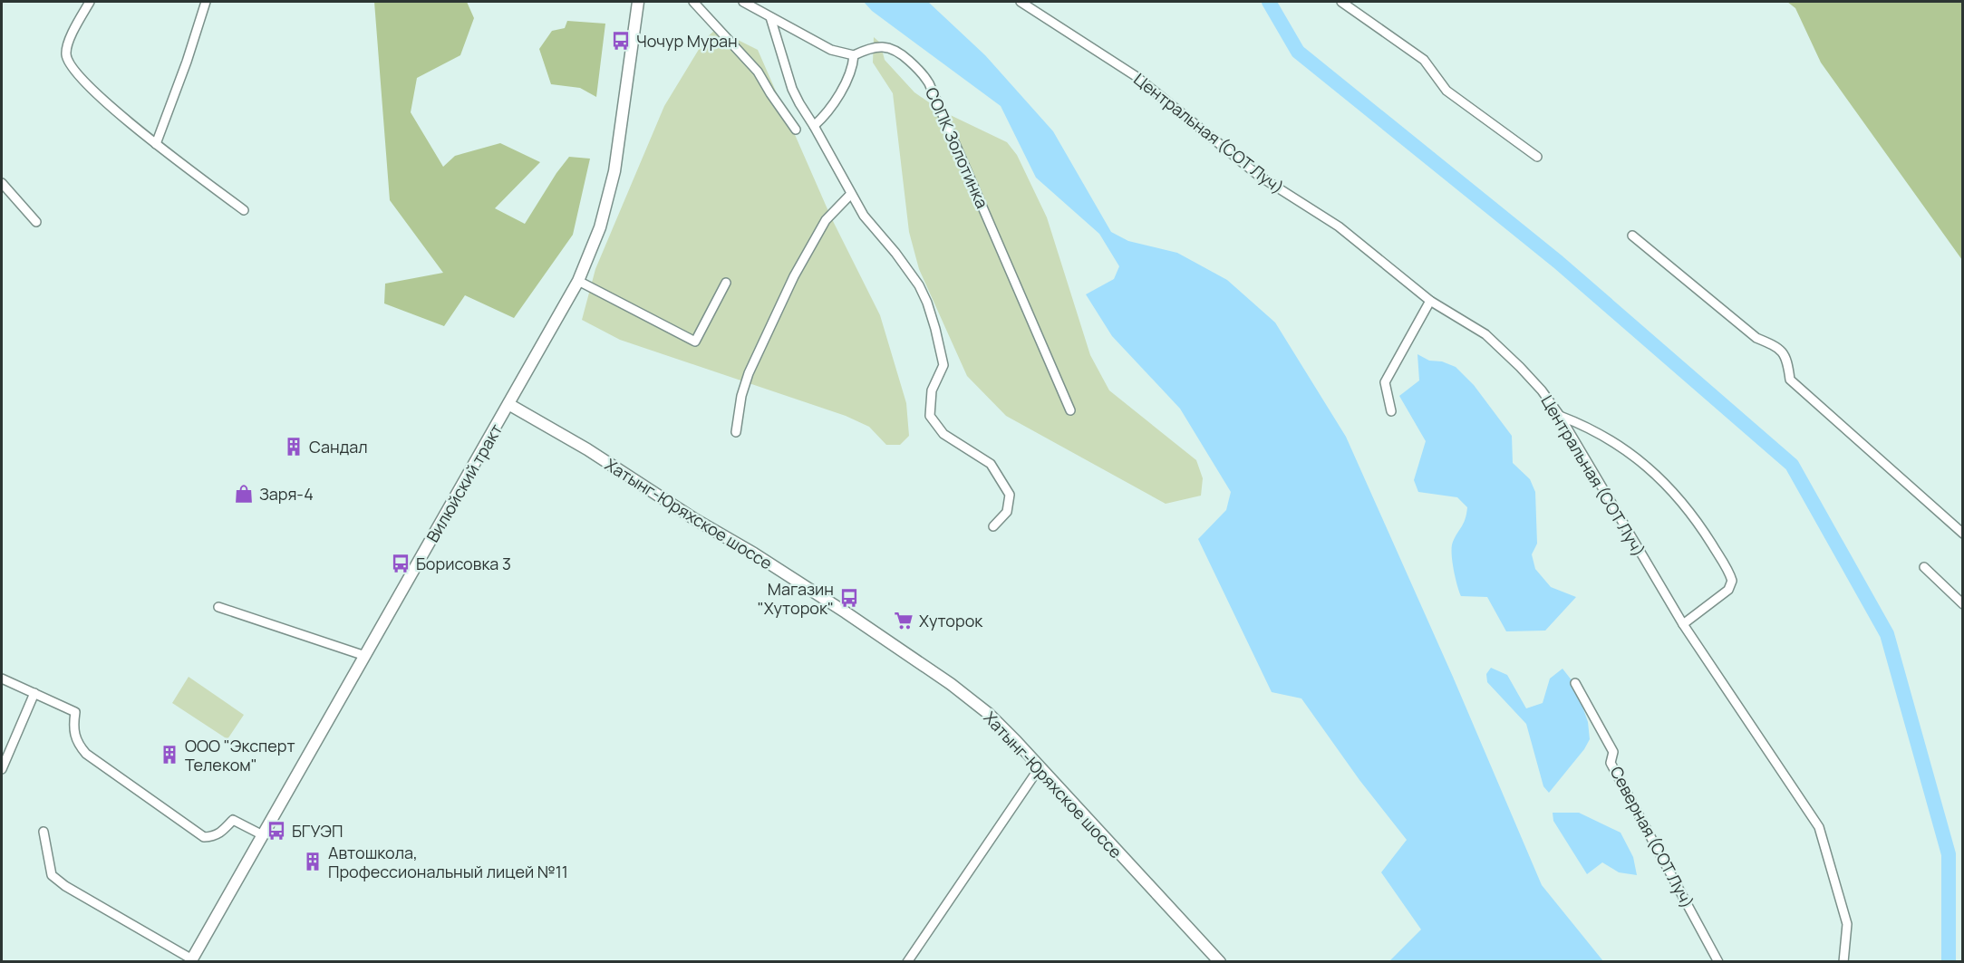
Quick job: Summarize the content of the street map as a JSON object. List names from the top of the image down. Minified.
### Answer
{"streets":{"main road":["Вилюйский тракт","Хатынг-Юряхское шоссе"],"street":["Центральная (СОТ Луч)","СОПК Золотинка","Северная (СОТ Луч)"]},"crossings":[["Вилюйский тракт","Хатынг-Юряхское шоссе"]],"places":{"bus stop":["Чочур Муран","Борисовка 3","Магазин \"Хуторок\"","БГУЭП"],"building":["Сандал","ООО \"Эксперт Телеком\"","Автошкола, Профессиональный лицей №11"],"shop":["Заря-4"],"supermarket":["Хуторок"]}}
